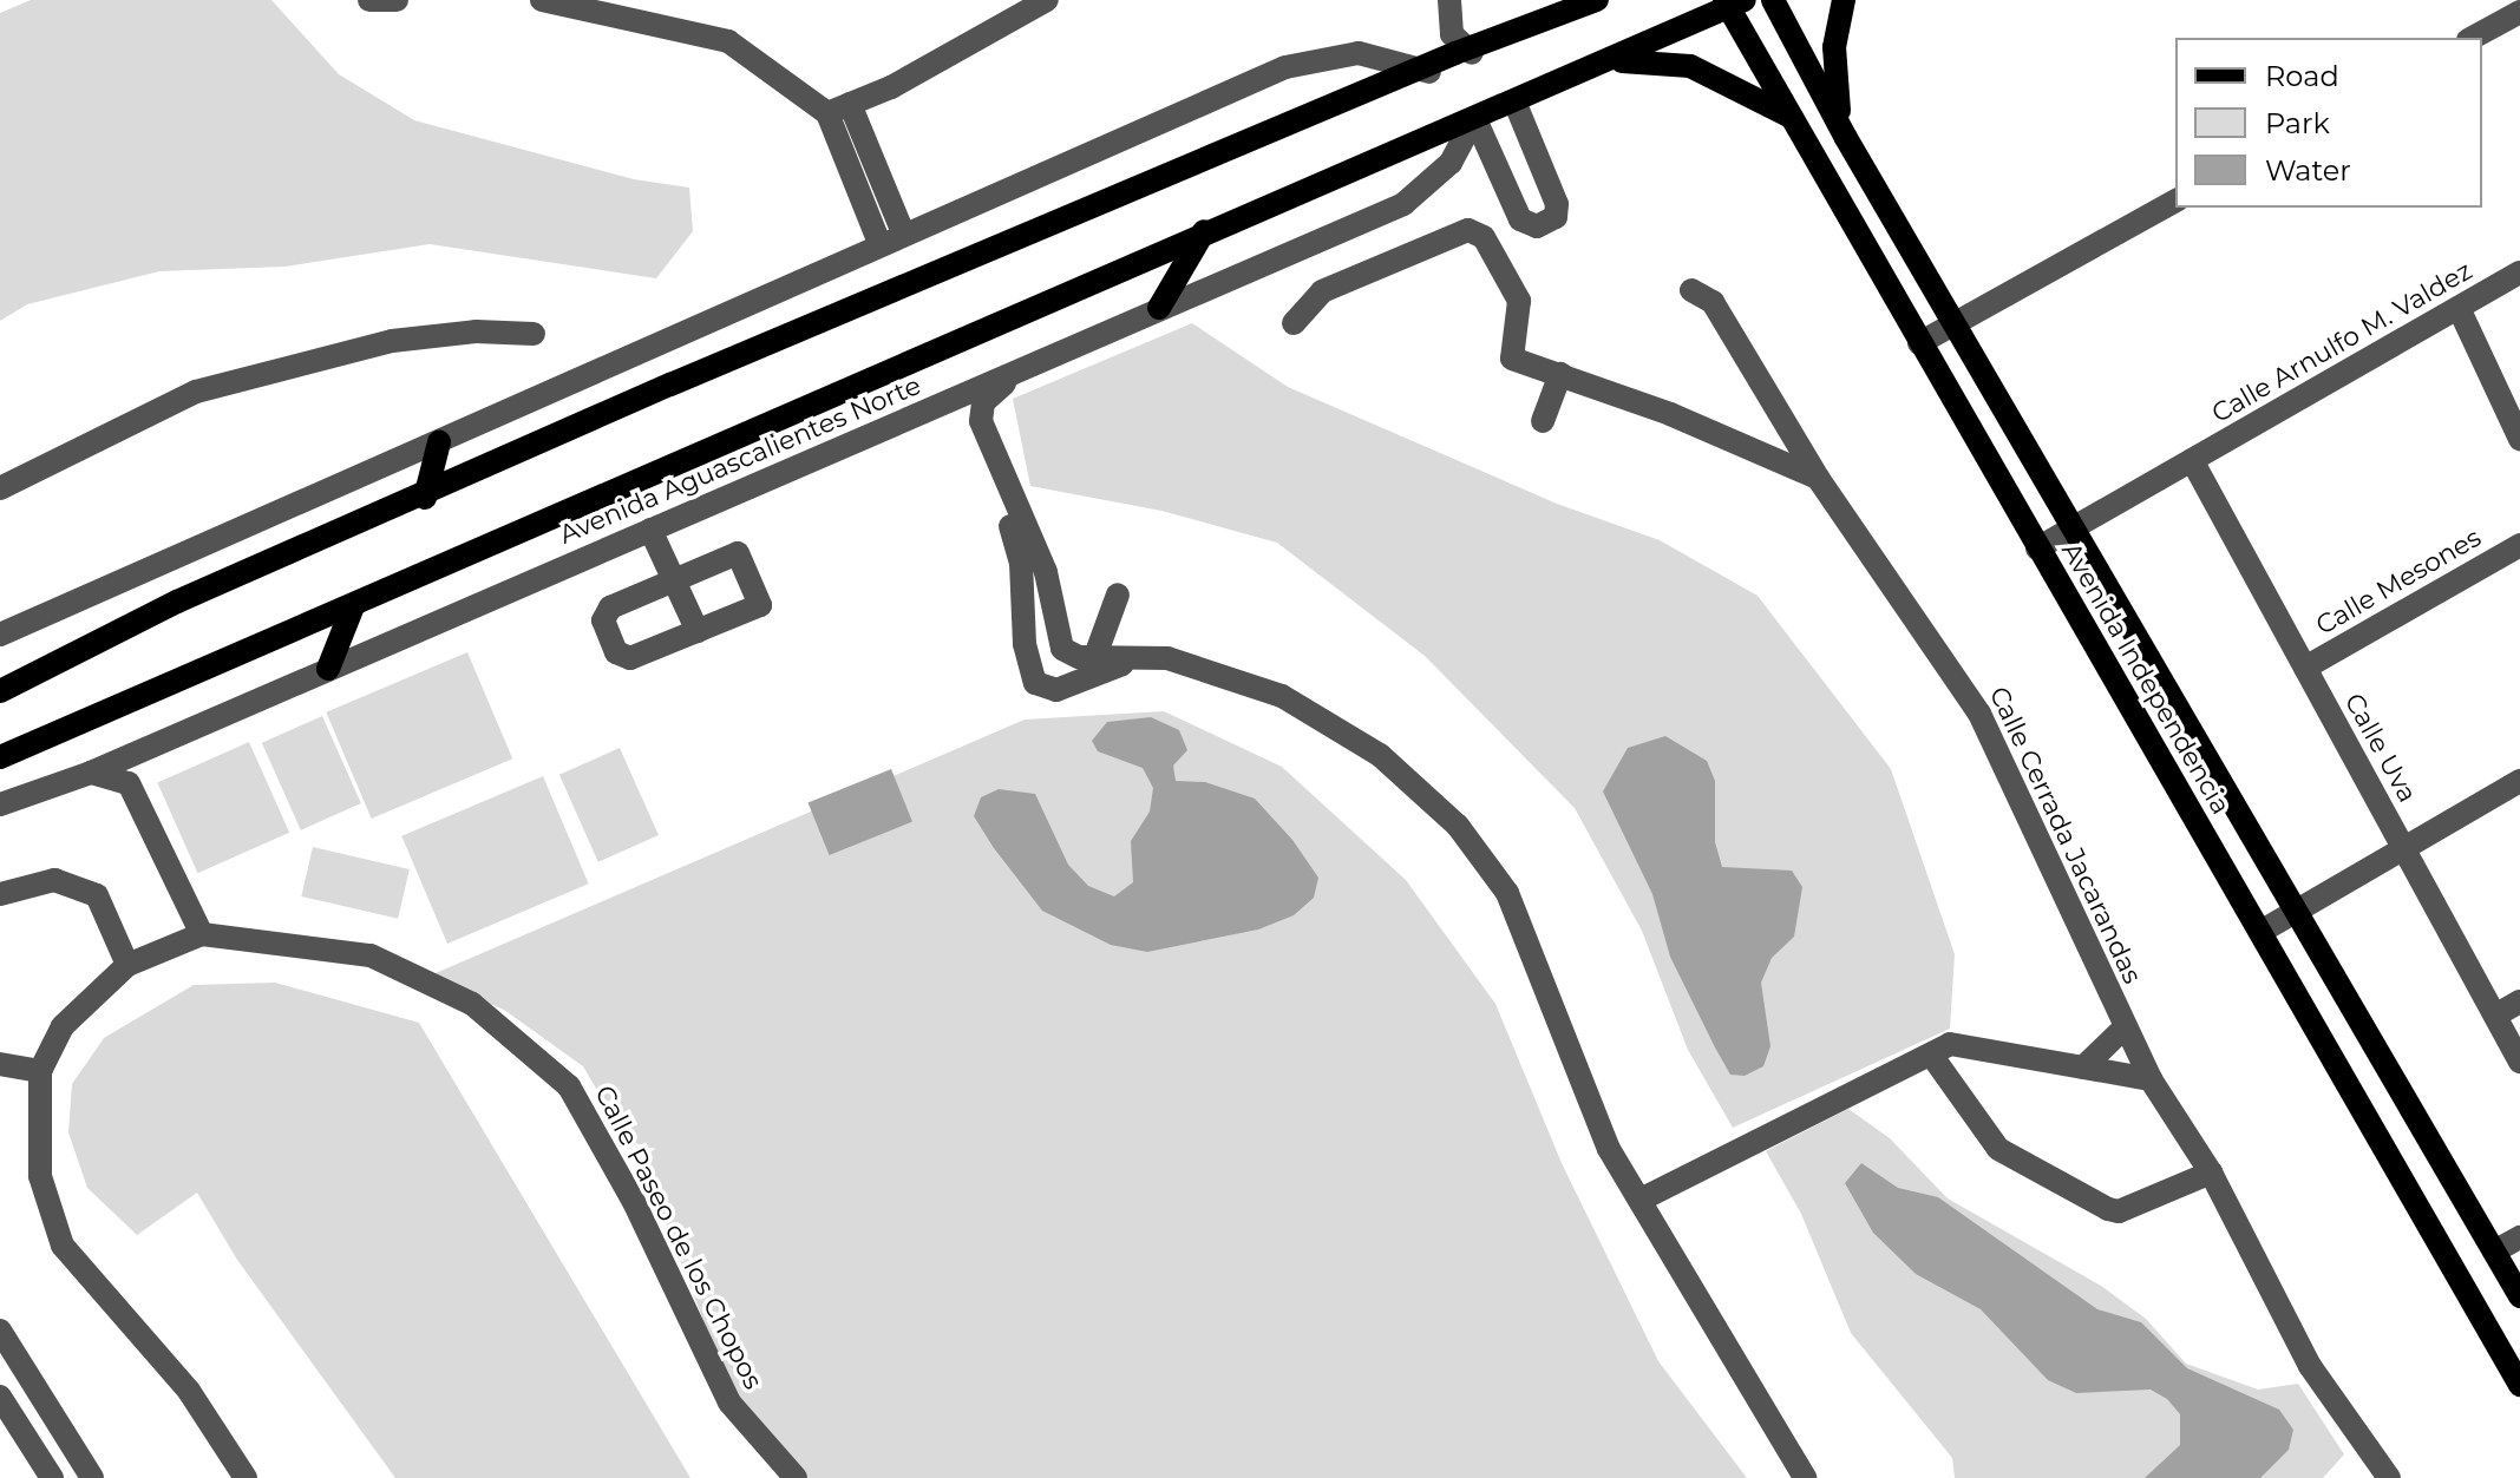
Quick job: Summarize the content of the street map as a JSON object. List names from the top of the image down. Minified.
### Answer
{"streets":{"main road":["Avenida Aguascalientes Norte","Avenida Independencia"],"street":["Calle Arnulfo M. Valdez","Calle Mesones","Calle Uva","Calle Cerrada Jacarandas","Calle Paseo de los Chopos"]},"crossings":[["Calle Arnulfo M. Valdez","Avenida Independencia"],["Calle Arnulfo M. Valdez","Calle Uva"],["Avenida Aguascalientes Norte","Avenida Independencia"],["Calle Mesones","Calle Uva"]],"legend":["Road","Park","Water"]}
